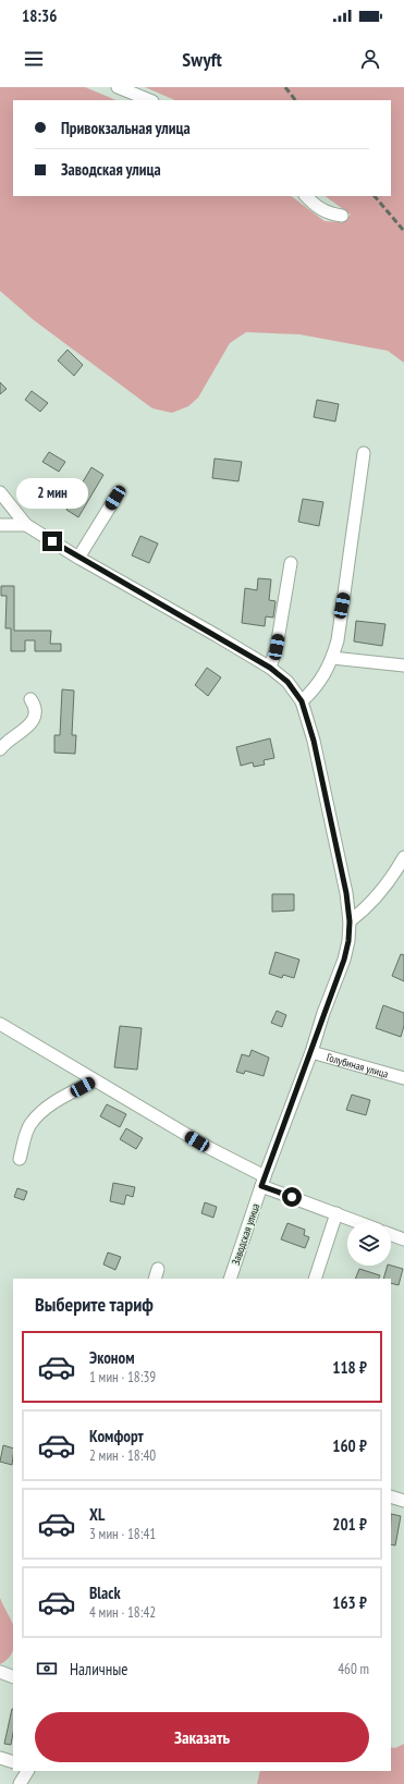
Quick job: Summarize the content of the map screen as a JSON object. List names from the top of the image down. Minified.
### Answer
{"streets":{"street":["Голубиная улица","Заводская улица"]},"crossings":[["Голубиная улица","Заводская улица"]],"page":{"status":"18:36","header":"Swyft","banner":["Привокзальная улица","Заводская улица"],"bubble":"2 мин","heading":"Выберите тариф","list":[{"name":"Эконом","note":"1 мин · 18:39","value":"118 ₽"},{"name":"Комфорт","note":"2 мин · 18:40","value":"160 ₽"},{"name":"XL","note":"3 мин · 18:41","value":"201 ₽"},{"name":"Black","note":"4 мин · 18:42","value":"163 ₽"}],"pay":["Наличные","460 m"],"buttons":"Заказать"}}
